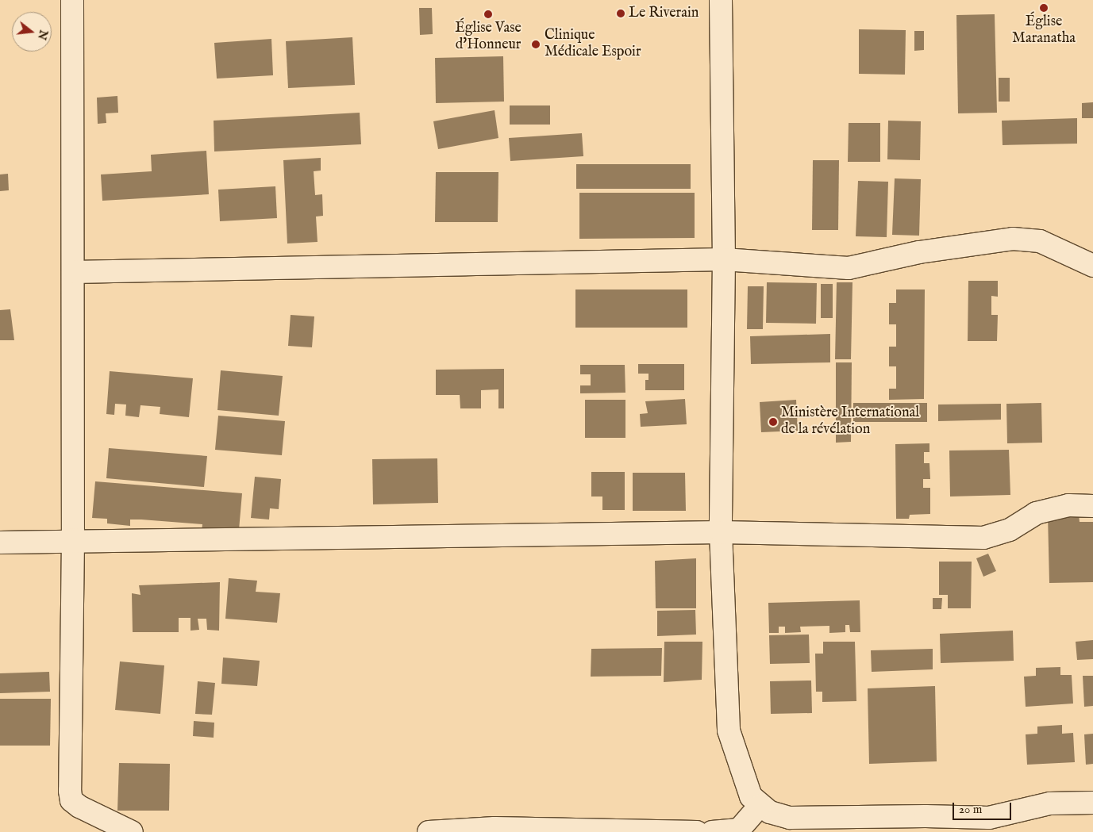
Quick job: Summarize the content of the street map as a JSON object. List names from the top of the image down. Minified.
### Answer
{"places":["Église Maranatha","Le Riverain","Église Vase d'Honneur","Clinique Médicale Espoir","Ministère International de la révélation"],"scale_bar":"20 m","north":"right"}
